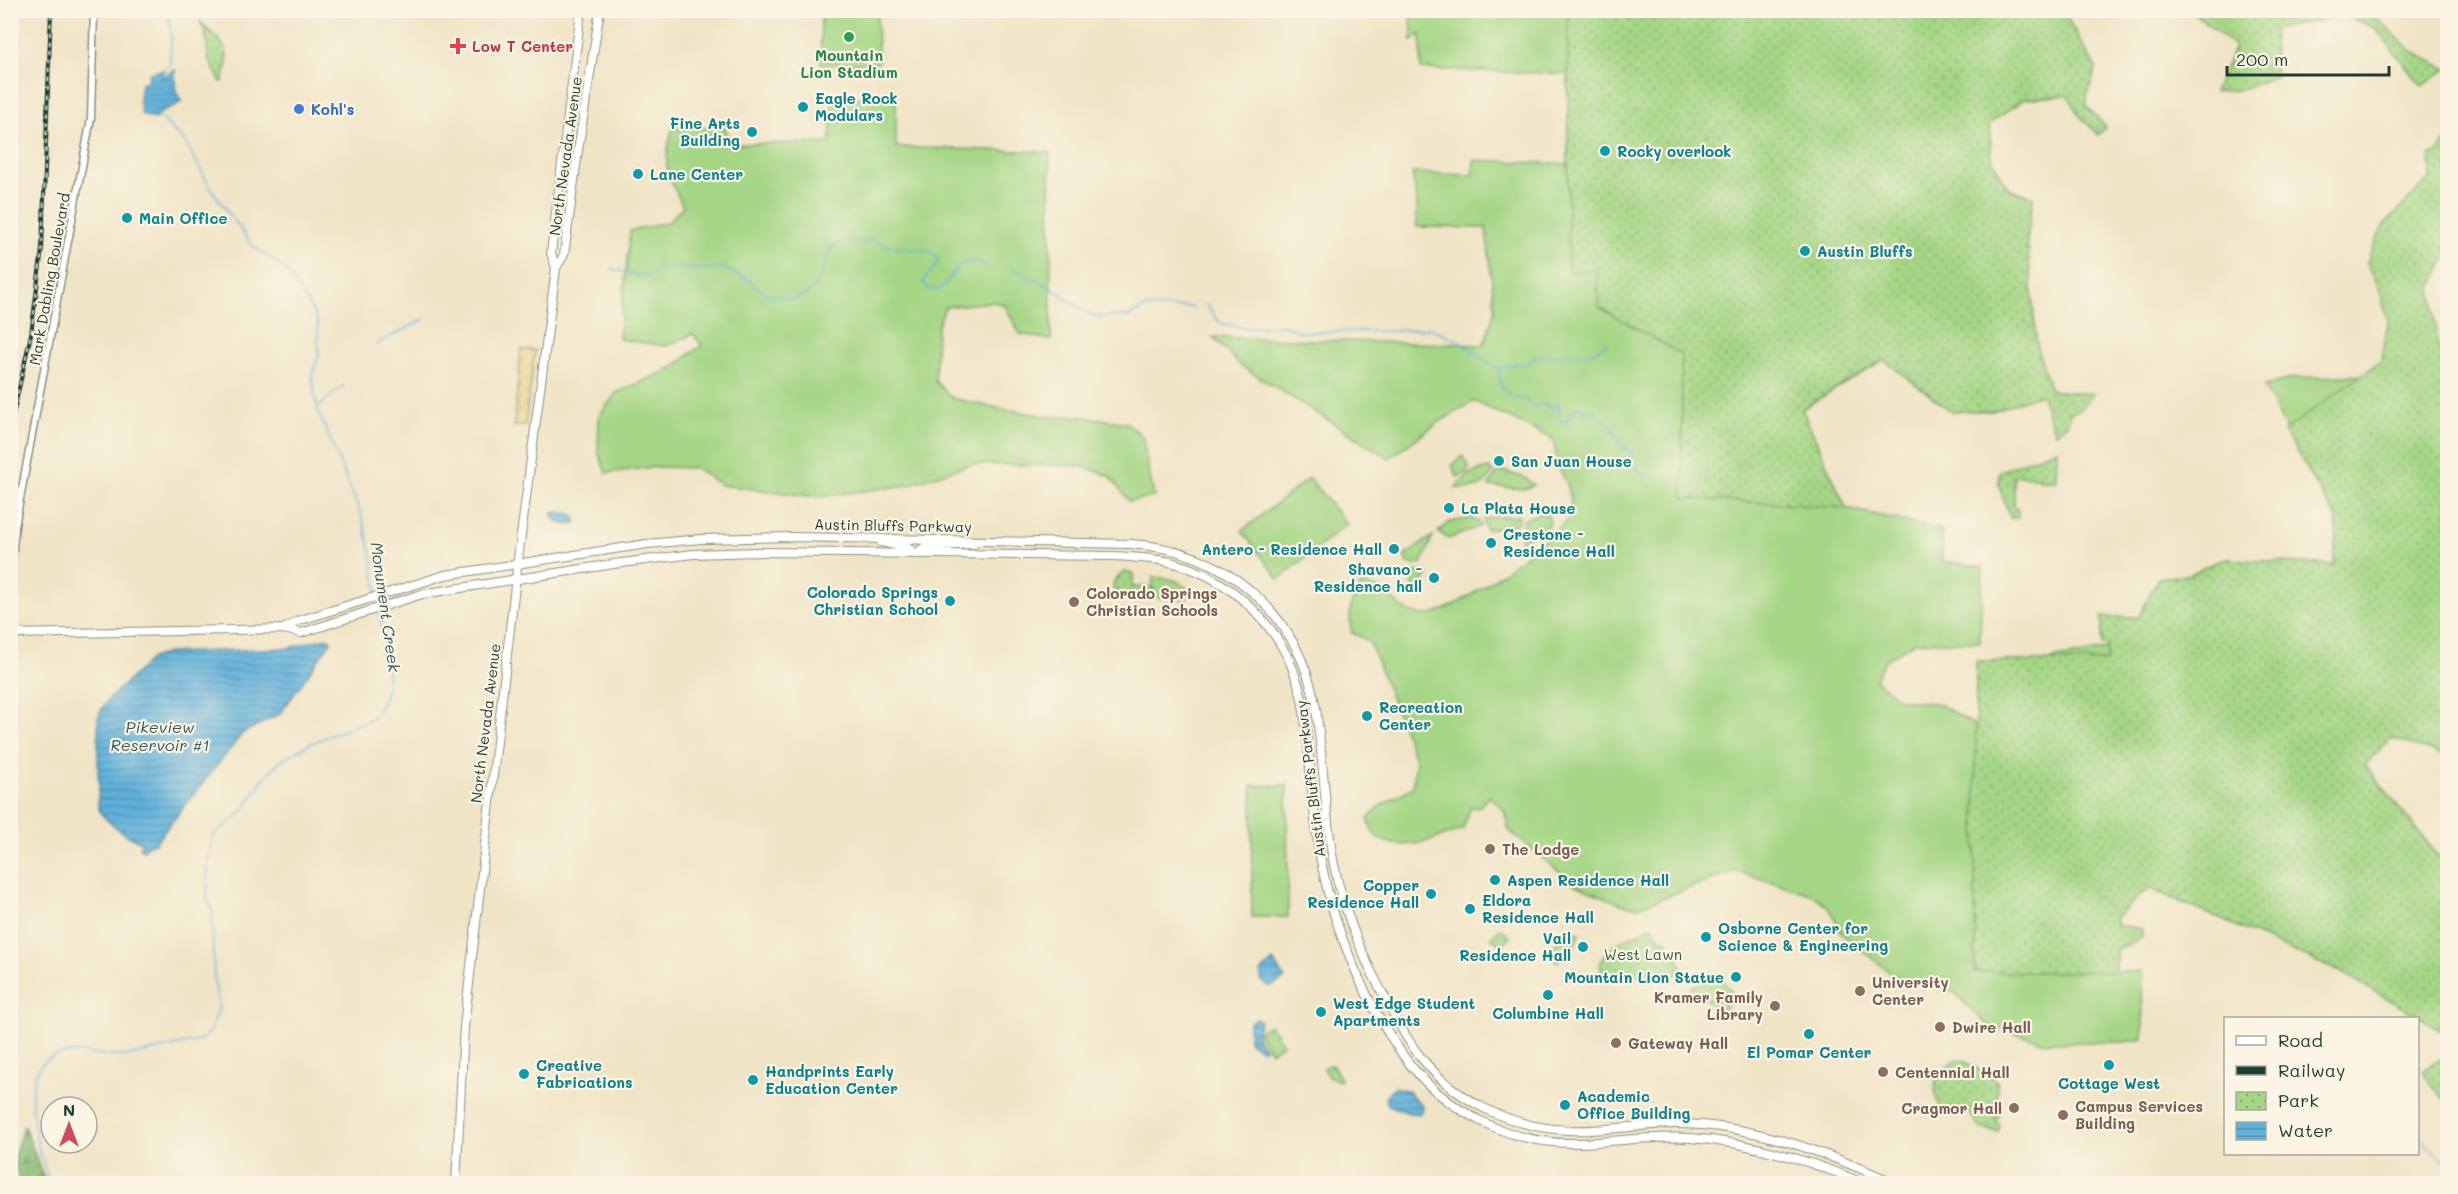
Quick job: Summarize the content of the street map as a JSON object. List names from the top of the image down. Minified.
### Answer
{"streets":{"main road":["North Nevada Avenue","Austin Bluffs Parkway"],"street":["Mark Dabling Boulevard"]},"crossings":[["North Nevada Avenue","Austin Bluffs Parkway"]],"water":["Monument Creek","Pikeview Reservoir #1"],"parks":["West Lawn"],"places":{"other":["Mountain Lion Stadium","Eagle Rock Modulars","Kohl's","Fine Arts Building","Rocky overlook","Lane Center","Main Office","Austin Bluffs","San Juan House","La Plata House","Crestone - Residence Hall","Antero - Residence Hall","Shavano - Residence hall","Colorado Springs Christian School","Colorado Springs Christian Schools","Recreation Center","The Lodge","Aspen Residence Hall","Copper Residence Hall","Eldora Residence Hall","Osborne Center for Science & Engineering","Vail Residence Hall","Mountain Lion Statue","University Center","Columbine Hall","Kramer Family Library","West Edge Student Apartments","Dwire Hall","El Pomar Center","Gateway Hall","Cottage West","Centennial Hall","Creative Fabrications","Handprints Early Education Center","Academic Office Building","Cragmor Hall","Campus Services Building"],"health":["Low T Center"]},"legend":["Road","Railway","Park","Water"],"scale_bar":"200 m","north":"top"}
